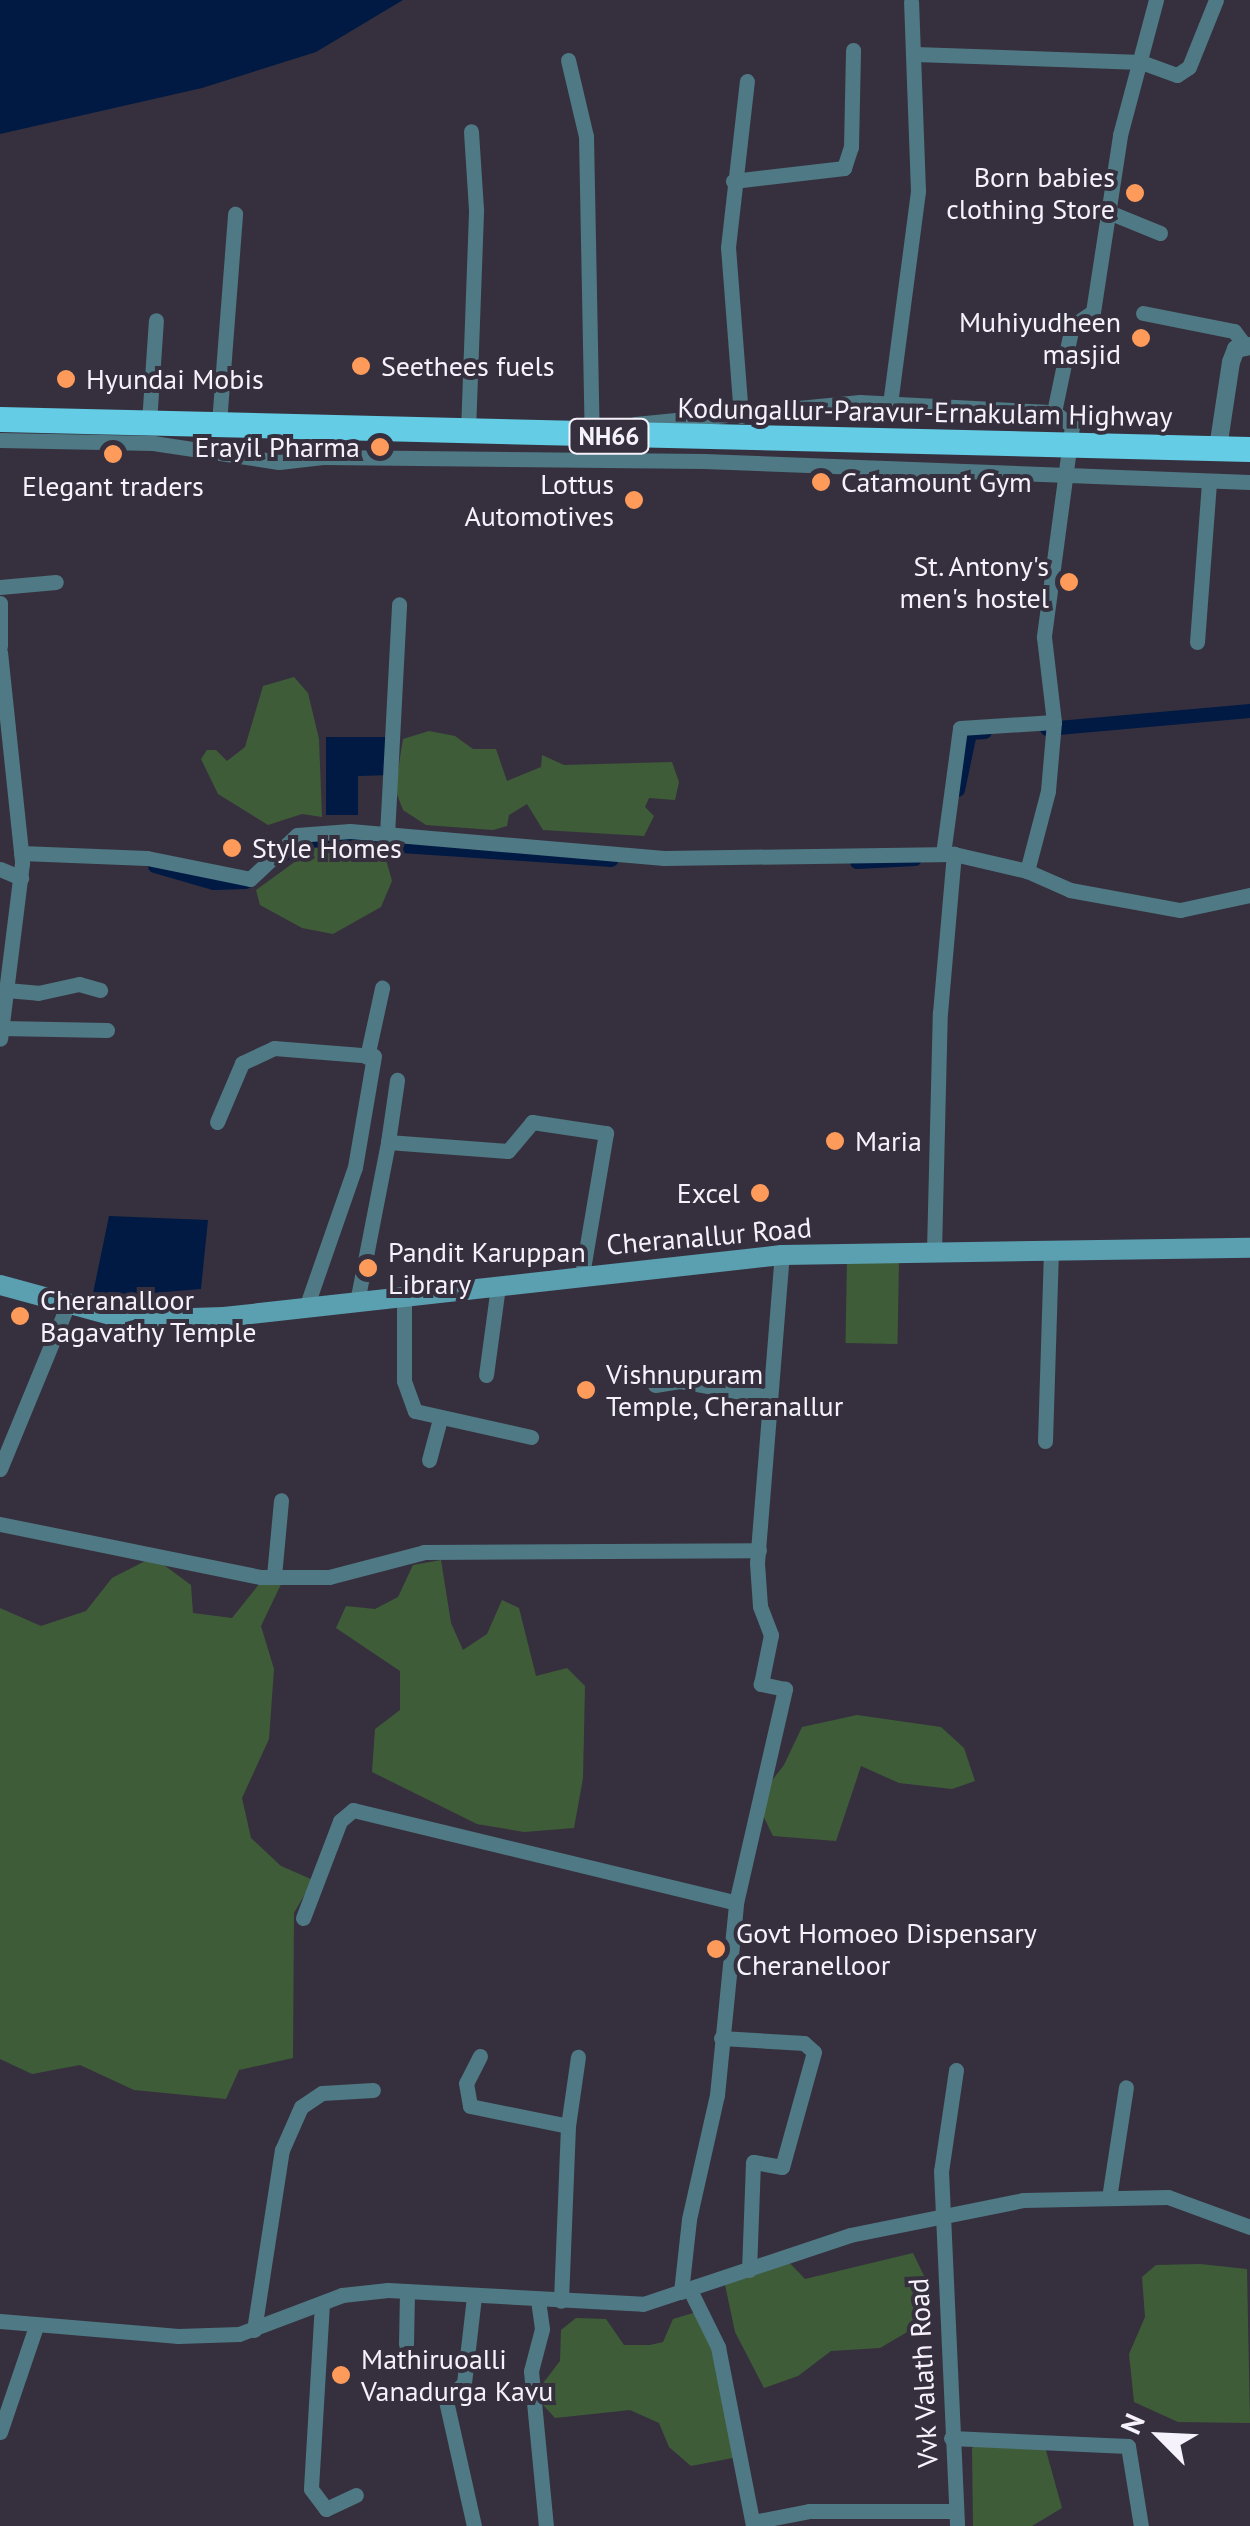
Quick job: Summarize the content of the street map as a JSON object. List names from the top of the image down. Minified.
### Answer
{"streets":{"highway":["Kodungallur-Paravur-Ernakulam Highway","NH66"],"main road":["Cheranallur Road"],"street":["Vvk Valath Road"]},"places":["Born babies clothing Store","Muhiyudheen masjid","Seethees fuels","Hyundai Mobis","Erayil Pharma","Elegant traders","Catamount Gym","Lottus Automotives","St. Antony's men's hostel","Style Homes","Maria","Excel","Pandit Karuppan Library","Cheranalloor Bagavathy Temple","Vishnupuram Temple, Cheranallur","Govt Homoeo Dispensary Cheranelloor","Mathiruoalli Vanadurga Kavu"],"north":"top left"}
